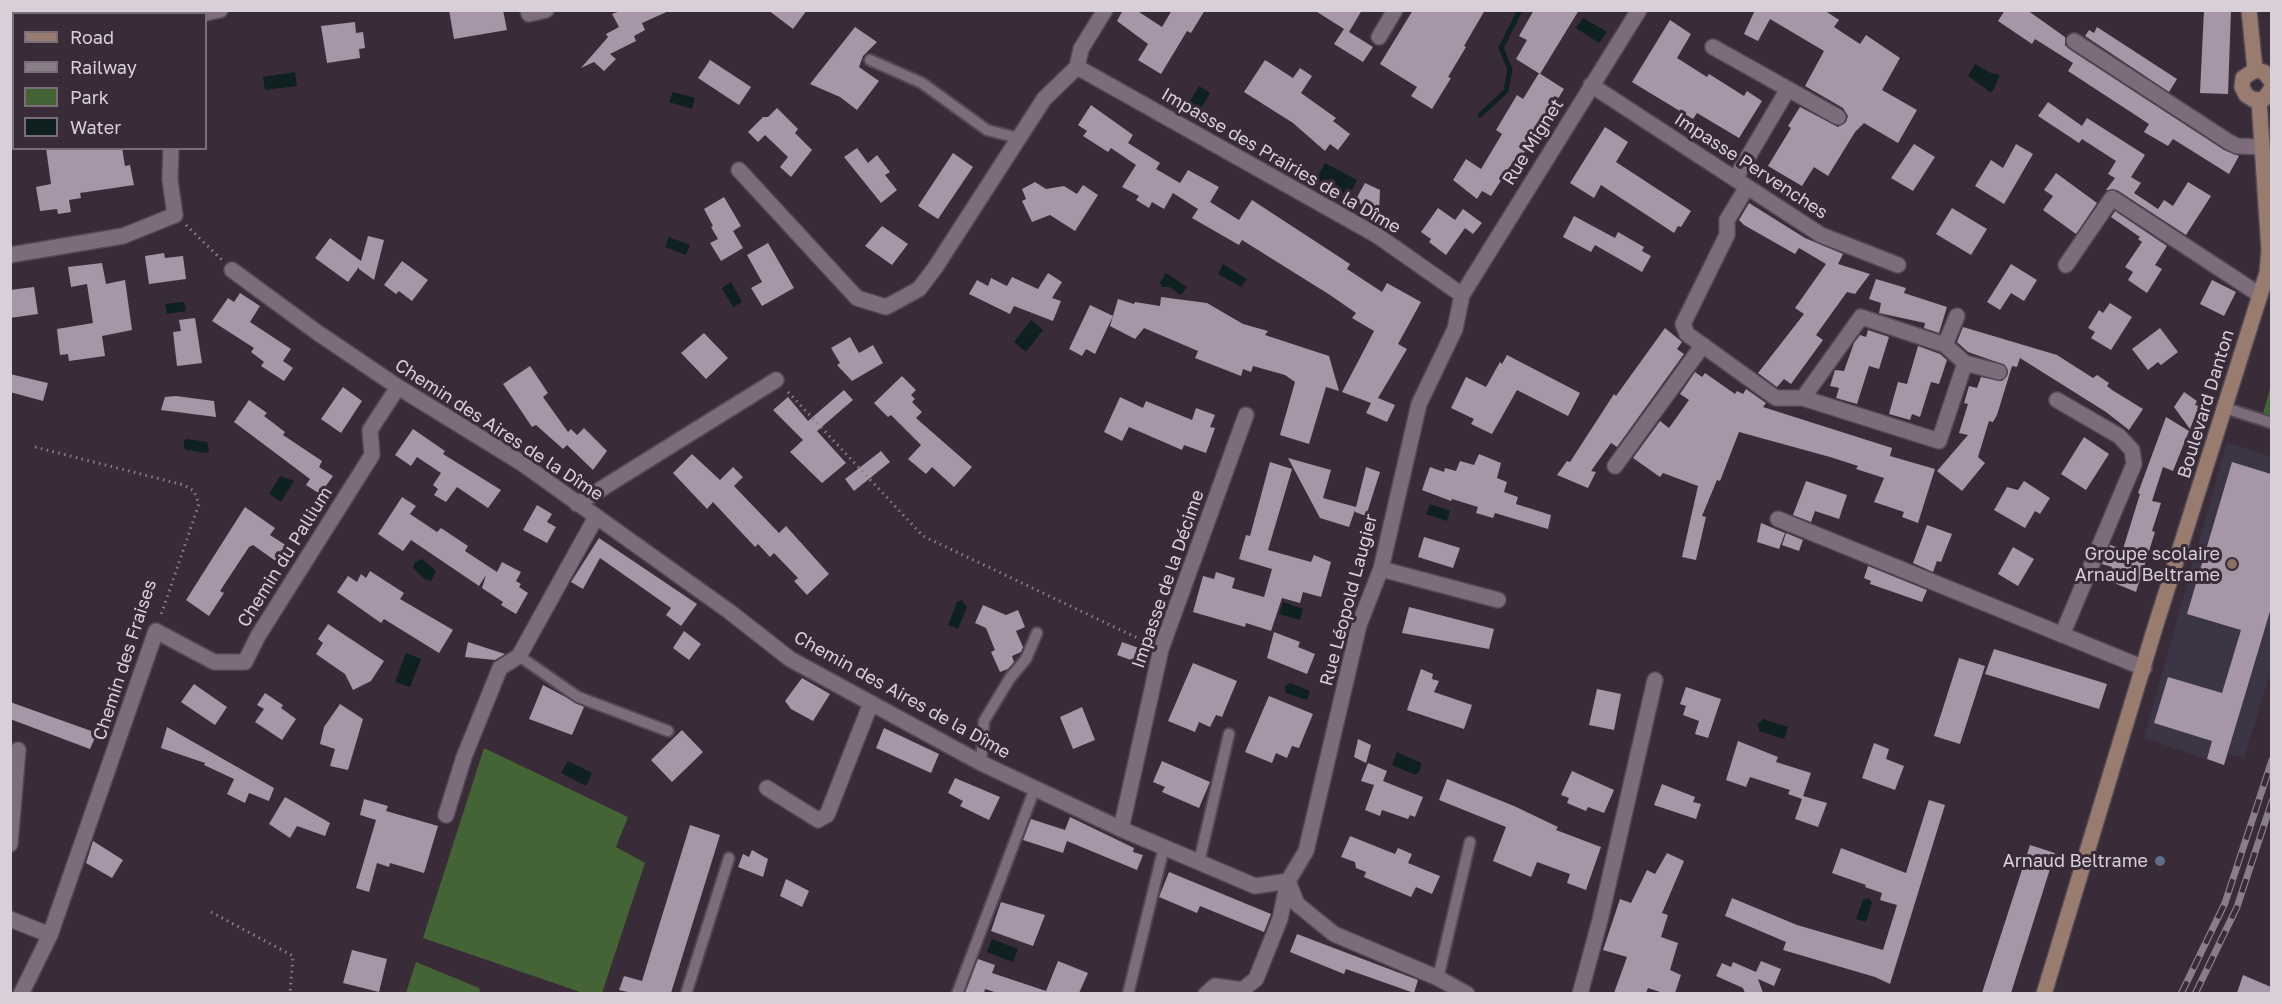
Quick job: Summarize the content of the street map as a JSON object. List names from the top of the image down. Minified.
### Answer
{"streets":{"main road":["Boulevard Danton"],"street":["Rue Mignet","Impasse des Prairies de la Dîme","Impasse Pervenches","Chemin des Aires de la Dîme","Chemin du Pallium","Impasse de la Décime","Rue Léopold Laugier","Chemin des Fraises"]},"crossings":[["Rue Mignet","Impasse des Prairies de la Dîme"],["Rue Mignet","Impasse Pervenches"],["Rue Mignet","Rue Léopold Laugier"],["Impasse des Prairies de la Dîme","Rue Léopold Laugier"],["Chemin des Aires de la Dîme","Chemin du Pallium"],["Chemin des Aires de la Dîme","Impasse de la Décime"],["Chemin des Aires de la Dîme","Rue Léopold Laugier"],["Chemin du Pallium","Chemin des Fraises"]],"places":["Groupe scolaire Arnaud Beltrame","Arnaud Beltrame"],"legend":["Road","Railway","Park","Water"]}
